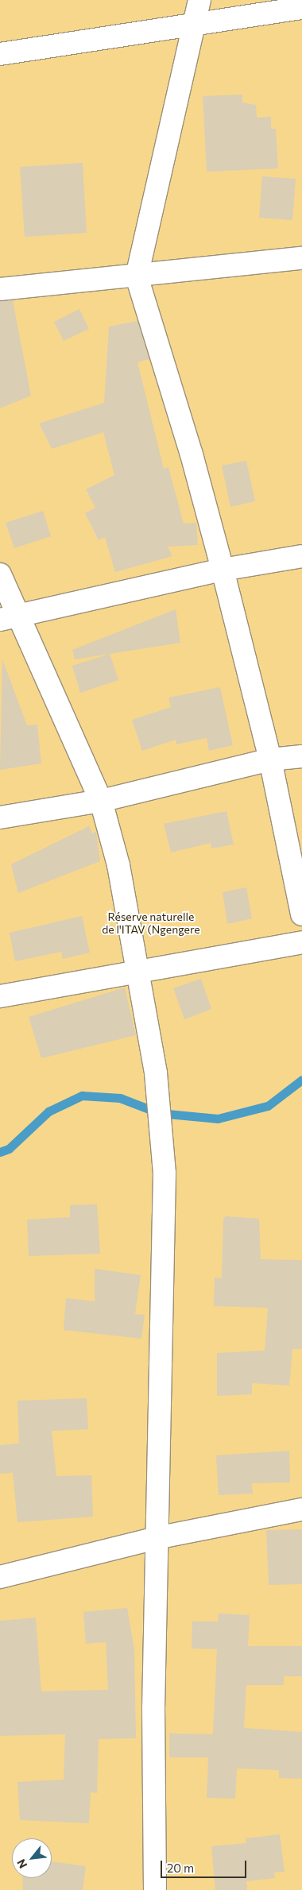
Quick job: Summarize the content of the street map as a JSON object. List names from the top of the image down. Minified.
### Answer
{"parks":["Réserve naturelle de l'ITAV (Ngengere"],"scale_bar":"20 m","north":"bottom left"}
